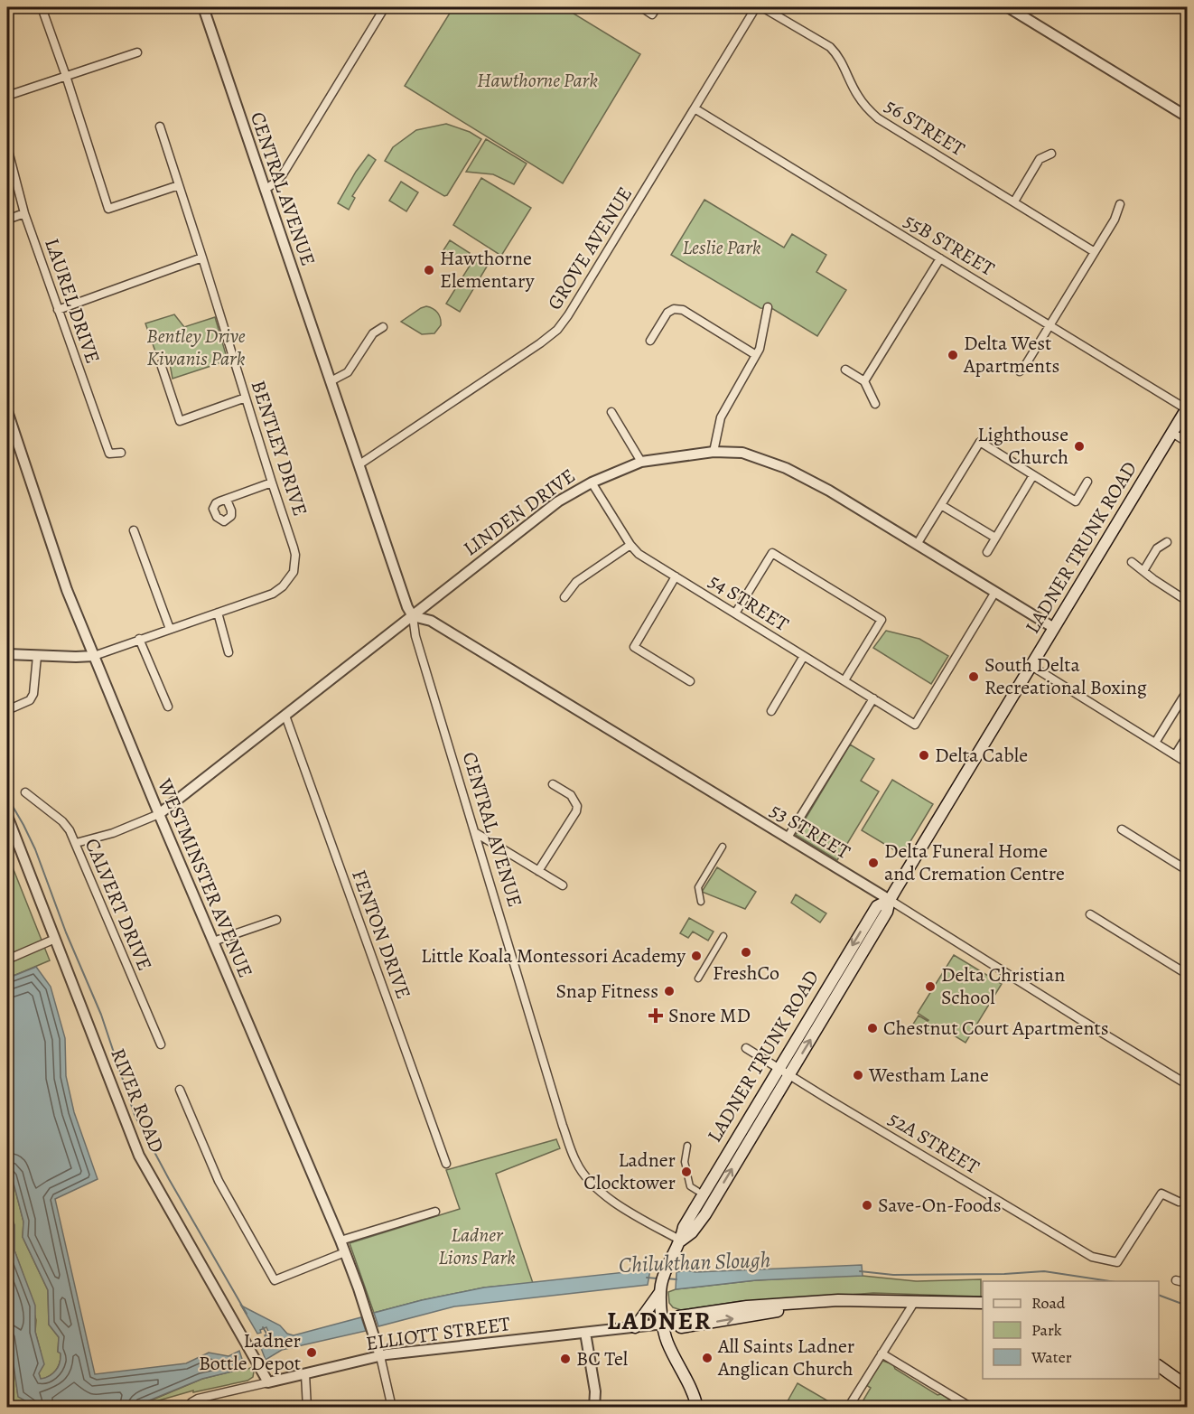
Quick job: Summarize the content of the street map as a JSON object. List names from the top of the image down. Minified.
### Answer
{"streets":{"main road":["LADNER TRUNK ROAD"],"street":["56 STREET","CENTRAL AVENUE","55B STREET","GROVE AVENUE","LAUREL DRIVE","BENTLEY DRIVE","LINDEN DRIVE","54 STREET","53 STREET","WESTMINSTER AVENUE","CALVERT DRIVE","FENTON DRIVE","RIVER ROAD","52A STREET","ELLIOTT STREET"]},"crossings":[["CENTRAL AVENUE","GROVE AVENUE"],["CENTRAL AVENUE","LINDEN DRIVE"],["CENTRAL AVENUE","LADNER TRUNK ROAD"],["CENTRAL AVENUE","53 STREET"],["55B STREET","GROVE AVENUE"],["55B STREET","LADNER TRUNK ROAD"],["BENTLEY DRIVE","WESTMINSTER AVENUE"],["LINDEN DRIVE","LADNER TRUNK ROAD"],["LINDEN DRIVE","54 STREET"],["LINDEN DRIVE","53 STREET"],["LINDEN DRIVE","WESTMINSTER AVENUE"],["LINDEN DRIVE","CALVERT DRIVE"],["LINDEN DRIVE","FENTON DRIVE"],["LADNER TRUNK ROAD","53 STREET"],["LADNER TRUNK ROAD","52A STREET"],["LADNER TRUNK ROAD","ELLIOTT STREET"],["WESTMINSTER AVENUE","ELLIOTT STREET"],["RIVER ROAD","ELLIOTT STREET"]],"districts":["LADNER"],"water":["Chilukthan Slough"],"parks":["Hawthorne Park","Leslie Park","Bentley Drive Kiwanis Park","Ladner Lions Park"],"places":{"other":["Hawthorne Elementary","Delta West Apartments","Lighthouse Church","South Delta Recreational Boxing","Delta Cable","Delta Funeral Home and Cremation Centre","FreshCo","Little Koala Montessori Academy","Delta Christian School","Snap Fitness","Chestnut Court Apartments","Westham Lane","Ladner Clocktower","Save-On-Foods","Ladner Bottle Depot","All Saints Ladner Anglican Church","BC Tel"],"health":["Snore MD"]},"legend":["Road","Park","Water"]}
